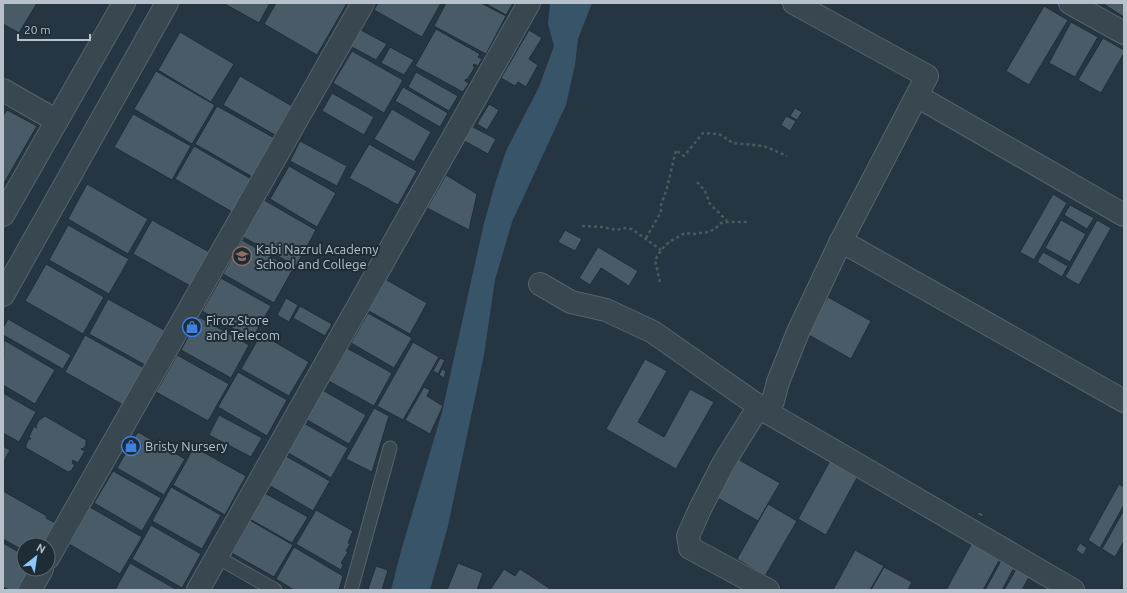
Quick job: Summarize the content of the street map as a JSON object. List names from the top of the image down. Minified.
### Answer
{"places":{"school or university":["Kabi Nazrul Academy School and College"],"shop":["Firoz Store and Telecom","Bristy Nursery"]},"scale_bar":"20 m","north":"top right"}
